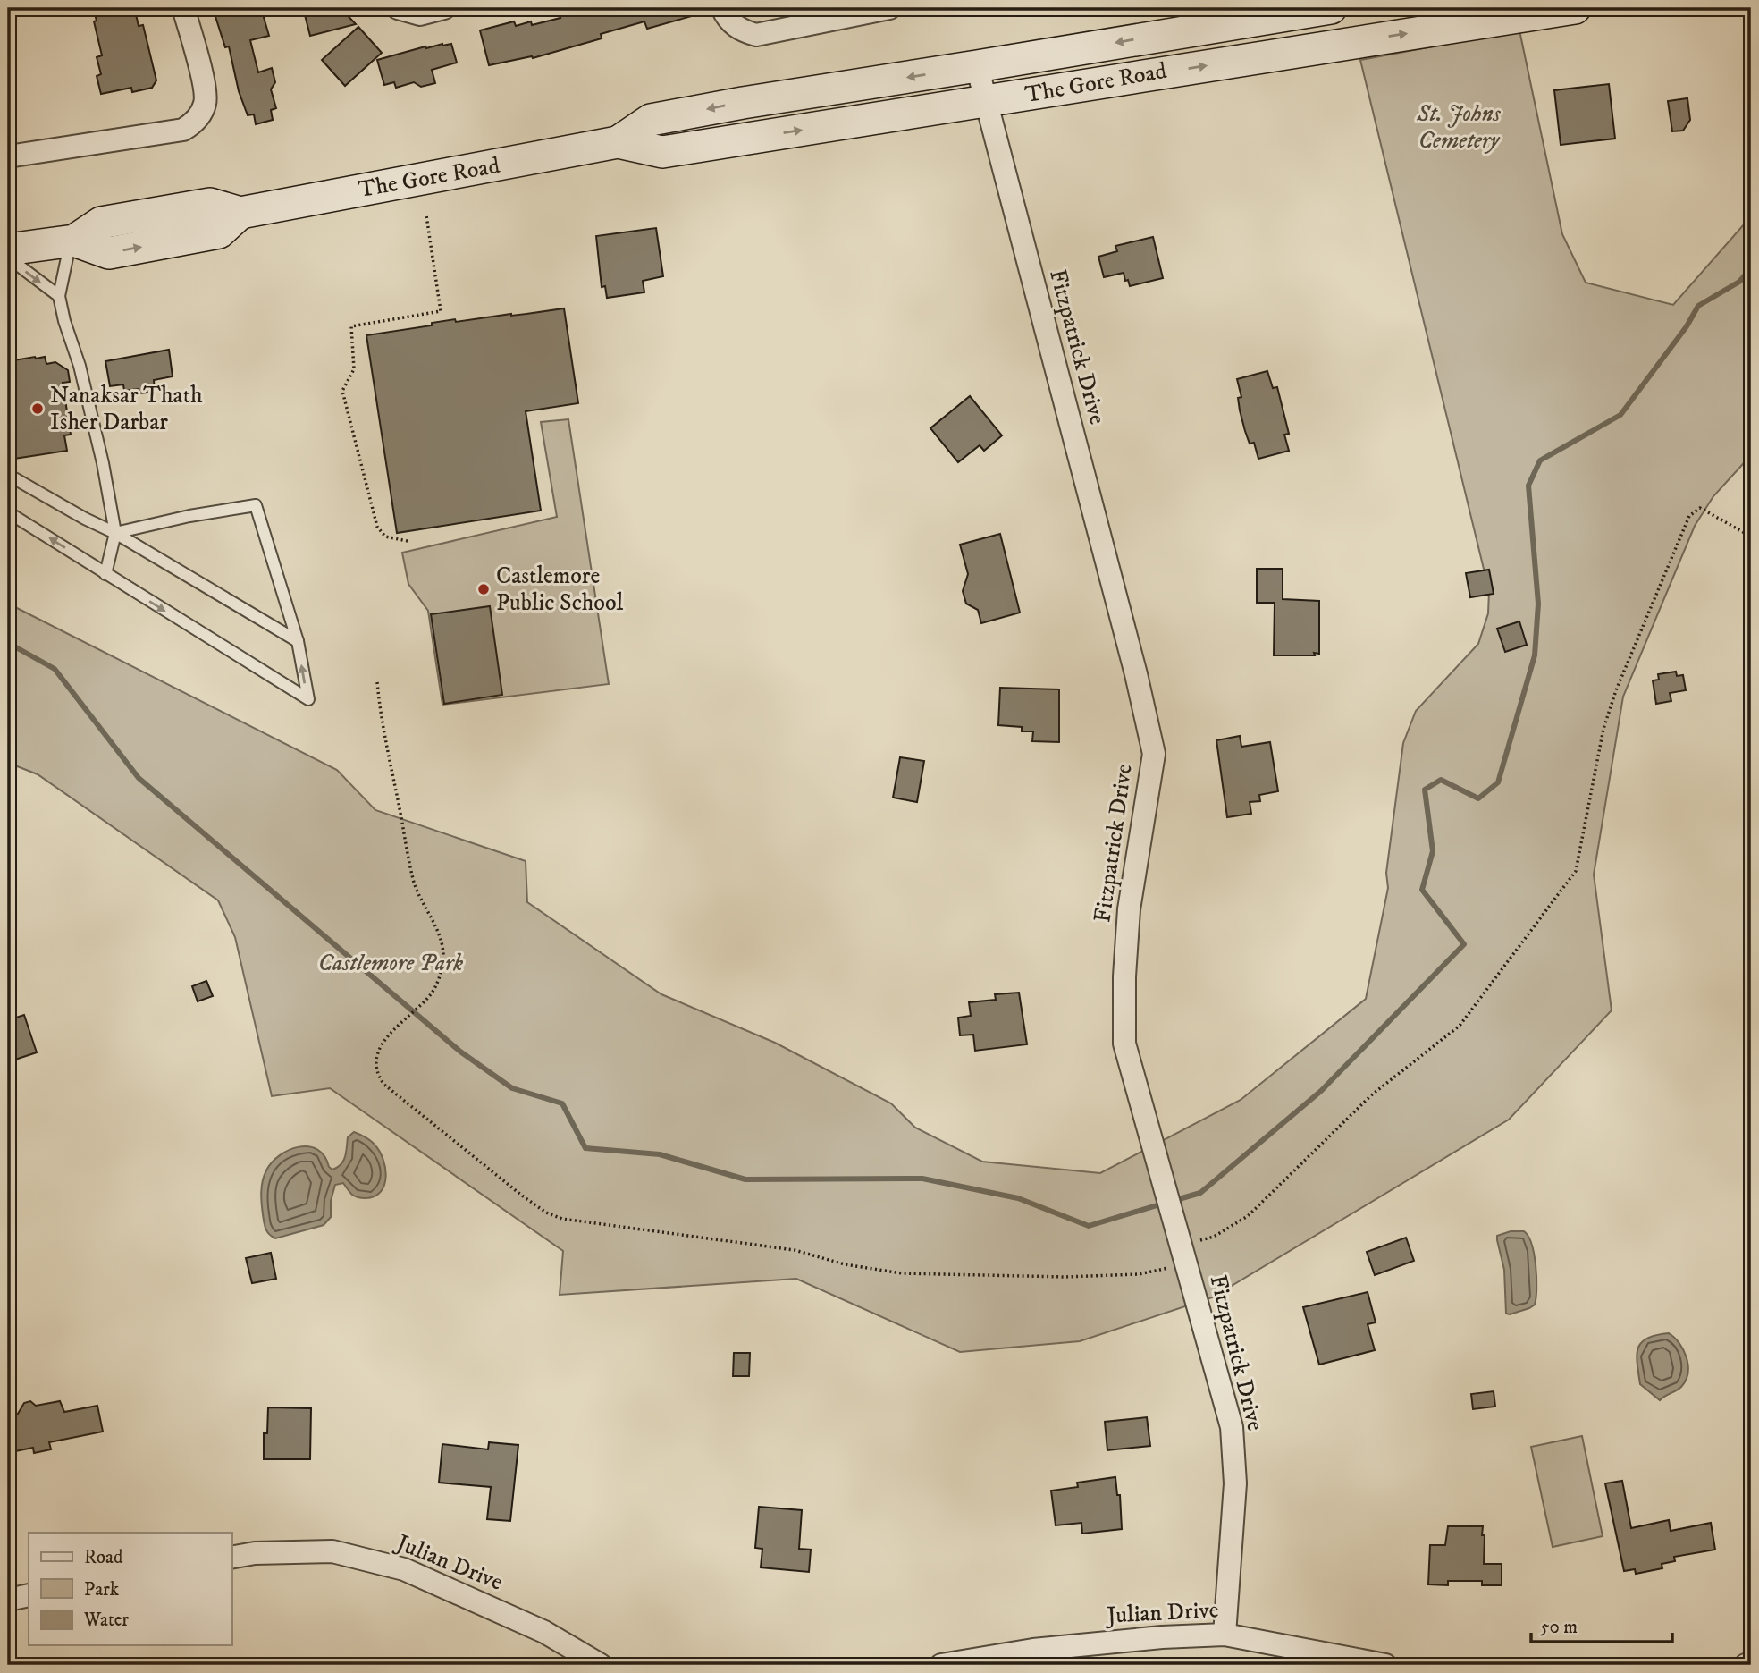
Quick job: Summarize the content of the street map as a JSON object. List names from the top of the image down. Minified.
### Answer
{"streets":{"main road":["The Gore Road"],"street":["Fitzpatrick Drive","Julian Drive"]},"crossings":[["The Gore Road","Fitzpatrick Drive"],["Fitzpatrick Drive","Julian Drive"]],"parks":["St. Johns Cemetery","Castlemore Park"],"places":["Nanaksar Thath Isher Darbar","Castlemore Public School"],"legend":["Road","Park","Water"],"scale_bar":"50 m"}
